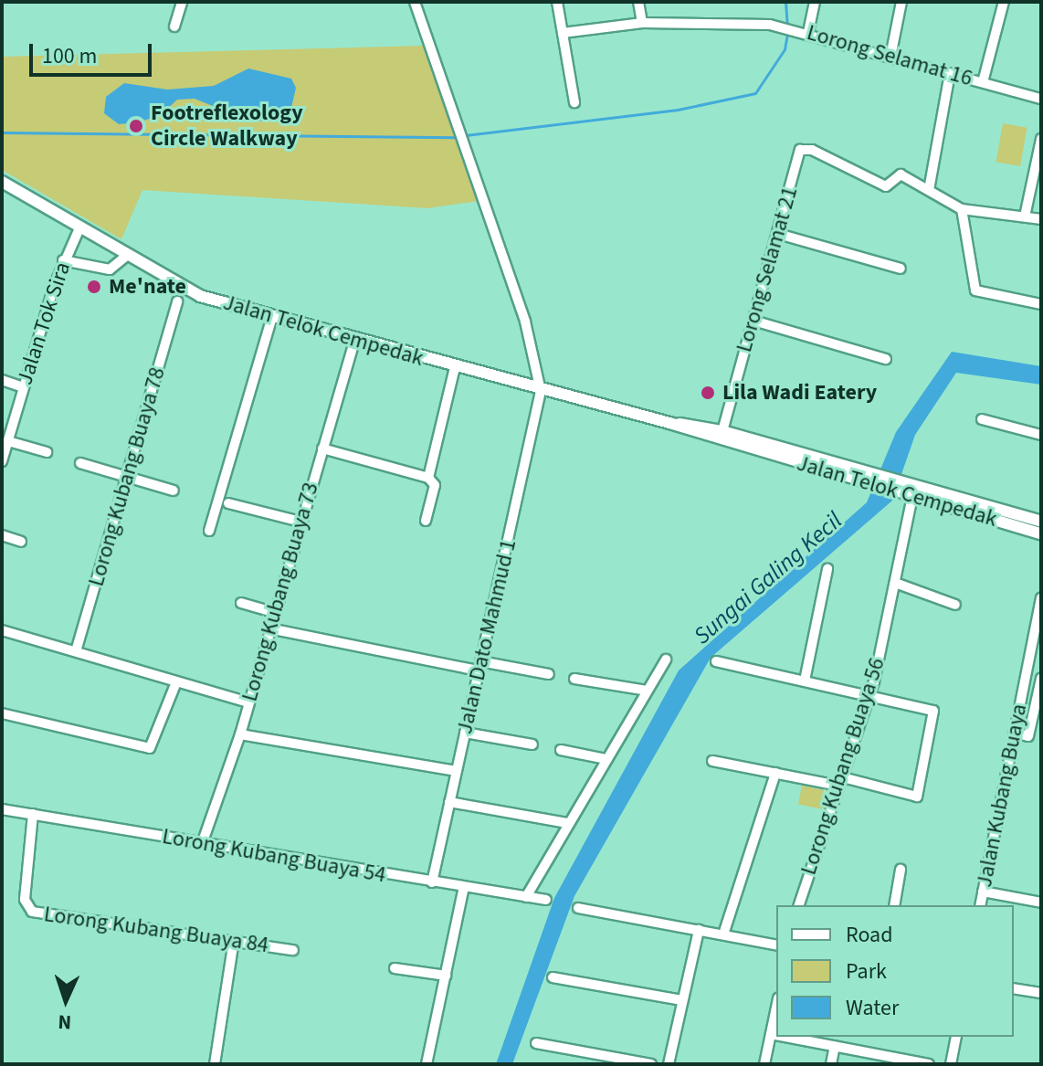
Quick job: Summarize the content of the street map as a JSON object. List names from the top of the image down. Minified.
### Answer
{"streets":{"main road":["Jalan Telok Cempedak"],"street":["Lorong Selamat 16","Lorong Selamat 21","Jalan Tok Sira","Lorong Kubang Buaya 78","Lorong Kubang Buaya 73","Jalan Dato Mahmud 1","Lorong Kubang Buaya 56","Jalan Kubang Buaya","Lorong Kubang Buaya 54","Lorong Kubang Buaya 84"]},"crossings":[["Lorong Selamat 21","Jalan Telok Cempedak"],["Jalan Tok Sira","Jalan Telok Cempedak"],["Jalan Telok Cempedak","Lorong Kubang Buaya 73"],["Jalan Telok Cempedak","Jalan Dato Mahmud 1"],["Jalan Telok Cempedak","Lorong Kubang Buaya 56"],["Lorong Kubang Buaya 73","Lorong Kubang Buaya 54"],["Jalan Dato Mahmud 1","Lorong Kubang Buaya 54"],["Lorong Kubang Buaya 54","Lorong Kubang Buaya 84"]],"water":["Sungai Galing Kecil"],"places":["Footreflexology Circle Walkway","Me'nate","Lila Wadi Eatery"],"legend":["Road","Park","Water"],"scale_bar":"100 m","north":"bottom"}
